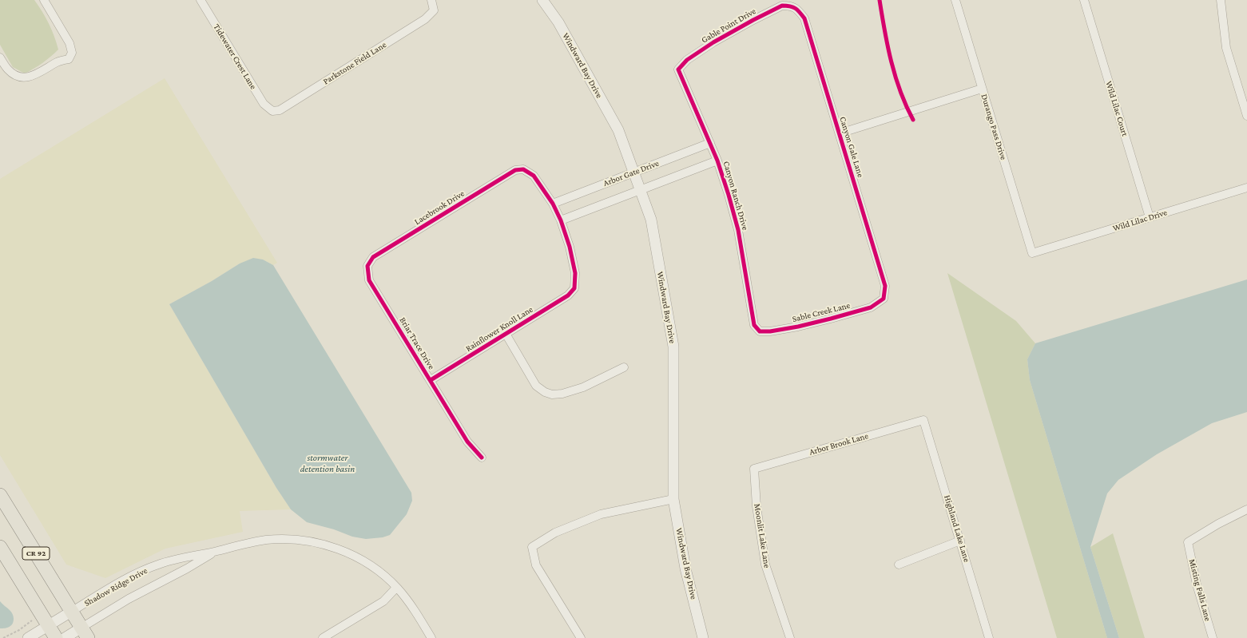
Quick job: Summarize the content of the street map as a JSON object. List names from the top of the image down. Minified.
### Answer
{"streets":{"main road":["CR 92"],"street":["Gable Point Drive","Tidewater Crest Lane","Parkstone Field Lane","Windward Bay Drive","Wild Lilac Court","Durango Pass Drive","Canyon Gale Lane","Arbor Gate Drive","Canyon Ranch Drive","Lacebrook Drive","Wild Lilac Drive","Sable Creek Lane","Rainflower Knoll Lane","Briar Trace Drive","Arbor Brook Lane","Highland Lake Lane","Moonlit Lake Lane","Shadow Ridge Drive","Misting Falls Lane"]},"crossings":[["Gable Point Drive","Canyon Gale Lane"],["Gable Point Drive","Canyon Ranch Drive"],["Tidewater Crest Lane","Parkstone Field Lane"],["Windward Bay Drive","Arbor Gate Drive"],["Wild Lilac Court","Wild Lilac Drive"],["Durango Pass Drive","Wild Lilac Drive"],["Canyon Gale Lane","Sable Creek Lane"],["Arbor Gate Drive","Canyon Ranch Drive"],["Arbor Gate Drive","Lacebrook Drive"],["Canyon Ranch Drive","Sable Creek Lane"],["Lacebrook Drive","Briar Trace Drive"],["Rainflower Knoll Lane","Briar Trace Drive"],["Arbor Brook Lane","Highland Lake Lane"],["Arbor Brook Lane","Moonlit Lake Lane"],["CR 92","Shadow Ridge Drive"]],"water":["stormwater detention basin"]}
